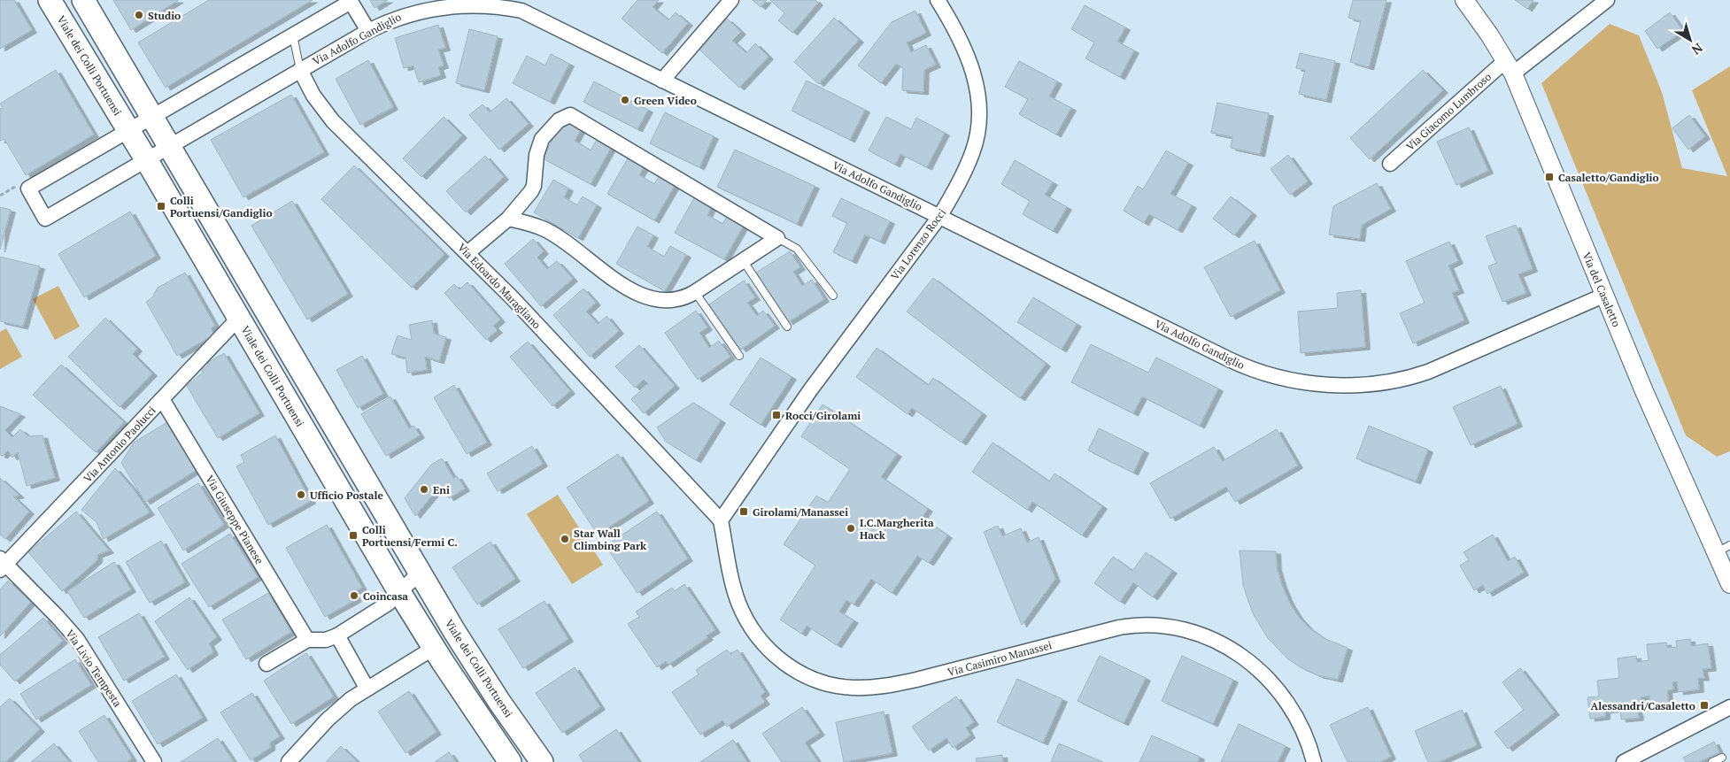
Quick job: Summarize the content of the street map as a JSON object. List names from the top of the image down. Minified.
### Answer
{"streets":{"main road":["Viale dei Colli Portuensi"],"street":["Via Adolfo Gandiglio","Via Giacomo Lumbroso","Via Lorenzo Rocci","Via Edoardo Maragliano","Via del Casaletto","Via Antonio Paolucci","Via Giuseppe Pianese","Via Casimiro Manassei","Via Livio Tempesta"]},"crossings":[["Via Adolfo Gandiglio","Viale dei Colli Portuensi"],["Via Adolfo Gandiglio","Via Lorenzo Rocci"],["Via Adolfo Gandiglio","Via Edoardo Maragliano"],["Via Adolfo Gandiglio","Via del Casaletto"],["Viale dei Colli Portuensi","Via Antonio Paolucci"],["Via Giacomo Lumbroso","Via del Casaletto"],["Via Lorenzo Rocci","Via Edoardo Maragliano"],["Via Lorenzo Rocci","Via Casimiro Manassei"],["Via Edoardo Maragliano","Via Casimiro Manassei"],["Via Antonio Paolucci","Via Giuseppe Pianese"],["Via Antonio Paolucci","Via Livio Tempesta"]],"places":{"other":["Studio","Green Video","Eni","Ufficio Postale","I.C.Margherita Hack","Star Wall Climbing Park","Coincasa"],"transit":["Casaletto/Gandiglio","Colli Portuensi/Gandiglio","Rocci/Girolami","Girolami/Manassei","Colli Portuensi/Fermi C.","Alessandri/Casaletto"]},"north":"bottom right"}
